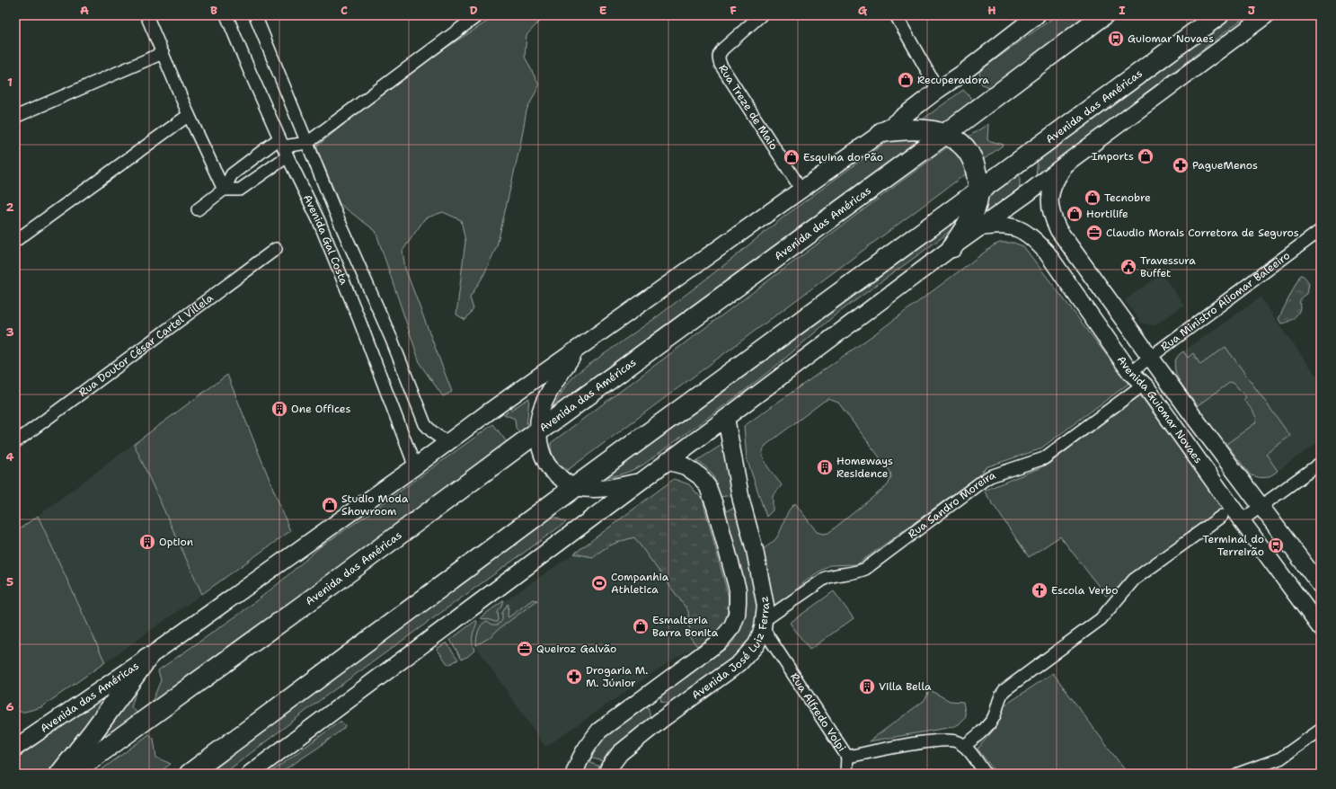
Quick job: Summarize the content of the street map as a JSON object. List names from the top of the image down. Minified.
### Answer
{"streets":{"highway":["Avenida das Américas"],"main road":["Avenida Guiomar Novaes","Avenida José Luiz Ferraz"],"street":["Rua Treze de Maio","Avenida Gal Costa","Rua Ministro Aliomar Baleeiro","Rua Doutor César Cartel Villela","Rua Sandro Moreira","Rua Alfredo Volpi"]},"crossings":[["Rua Treze de Maio","Avenida das Américas"],["Avenida das Américas","Avenida Gal Costa"],["Rua Ministro Aliomar Baleeiro","Avenida Guiomar Novaes"],["Rua Sandro Moreira","Avenida José Luiz Ferraz"],["Rua Sandro Moreira","Rua Alfredo Volpi"],["Avenida José Luiz Ferraz","Rua Alfredo Volpi"]],"places":{"bus stop":["Guiomar Novaes","Terminal do Terreirão"],"shop":["Recuperadora","Imports","Esquina do Pão","Tecnobre","Hortilife","Studio Moda Showroom","Esmalteria Barra Bonita"],"pharmacy":["PagueMenos","Drogaria M. M. Júnior"],"office":["Claudio Morais Corretora de Seguros","Queiroz Galvão"],"public building":["Travessura Buffet"],"building":["One Offices","Homeways Residence","Option","Villa Bella"],"sports":["Companhia Athletica"],"church":["Escola Verbo"]},"grid":{"columns":["A","B","C","D","E","F","G","H","I","J"],"rows":["1","2","3","4","5","6"]}}
